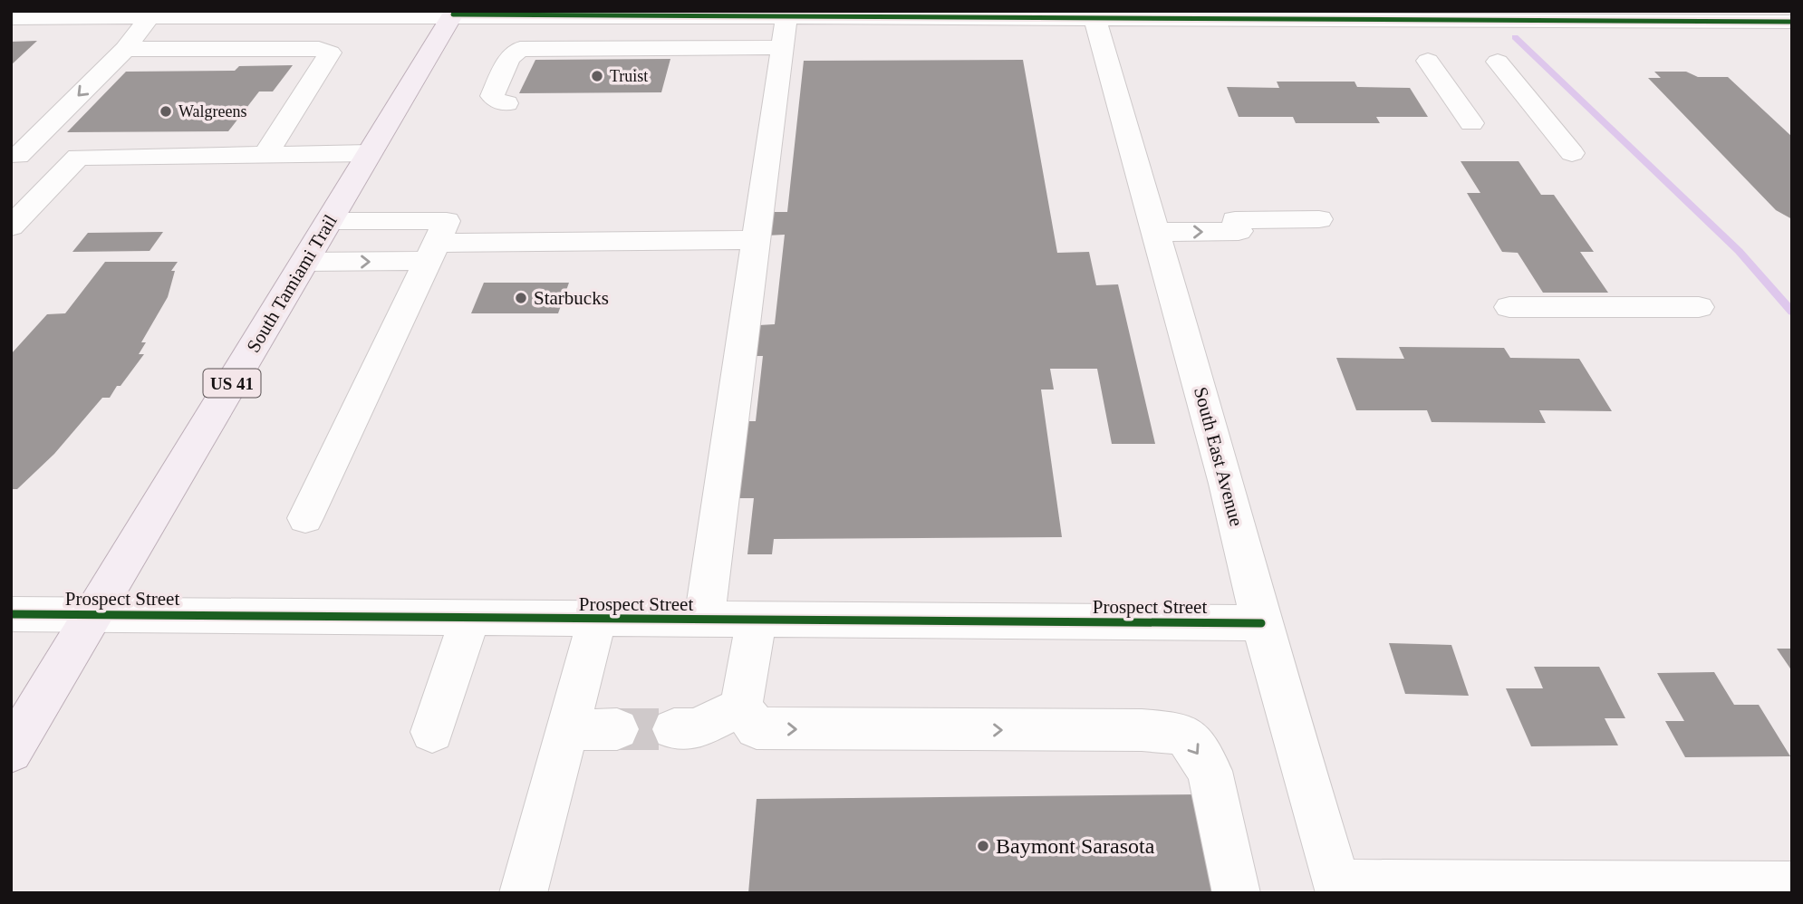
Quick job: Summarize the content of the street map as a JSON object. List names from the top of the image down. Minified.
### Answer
{"streets":{"main road":["South Tamiami Trail","US 41"],"street":["South East Avenue","Prospect Street"]},"crossings":[["South Tamiami Trail","Prospect Street"],["South East Avenue","Prospect Street"]],"places":["Truist","Walgreens","Starbucks","Baymont Sarasota"]}
